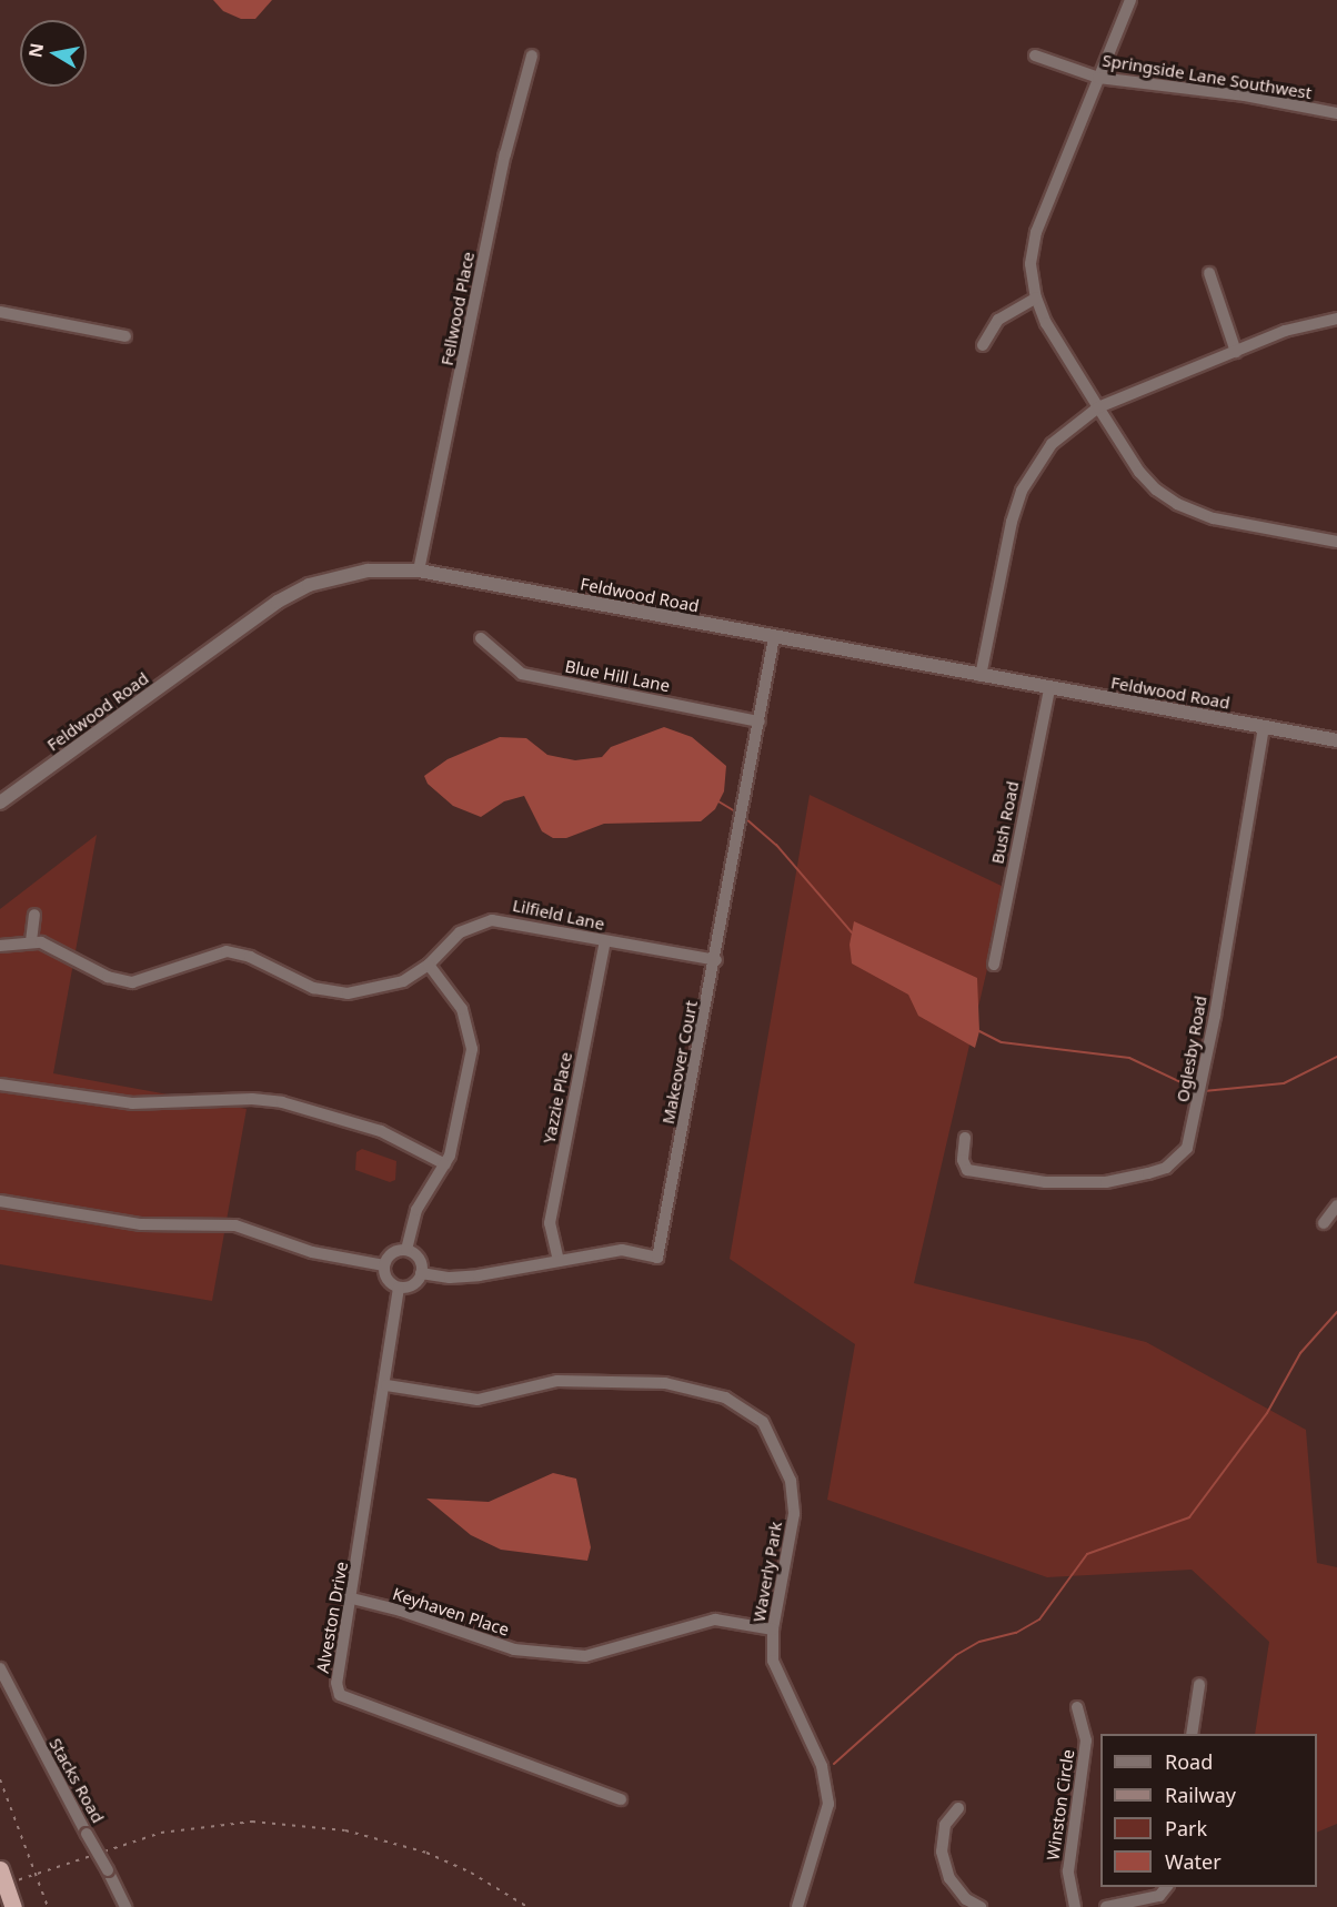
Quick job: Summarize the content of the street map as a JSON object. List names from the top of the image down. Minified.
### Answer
{"streets":{"street":["Springside Lane Southwest","Fellwood Place","Feldwood Road","Blue Hill Lane","Bush Road","Lilfield Lane","Oglesby Road","Makeover Court","Yazzie Place","Waverly Park","Keyhaven Place","Alveston Drive","Stacks Road","Winston Circle"]},"crossings":[["Fellwood Place","Feldwood Road"],["Feldwood Road","Bush Road"],["Feldwood Road","Oglesby Road"],["Feldwood Road","Makeover Court"],["Blue Hill Lane","Makeover Court"],["Lilfield Lane","Makeover Court"],["Lilfield Lane","Yazzie Place"],["Makeover Court","Yazzie Place"],["Makeover Court","Alveston Drive"],["Waverly Park","Keyhaven Place"],["Waverly Park","Alveston Drive"],["Keyhaven Place","Alveston Drive"]],"legend":["Road","Railway","Park","Water"],"north":"left"}
